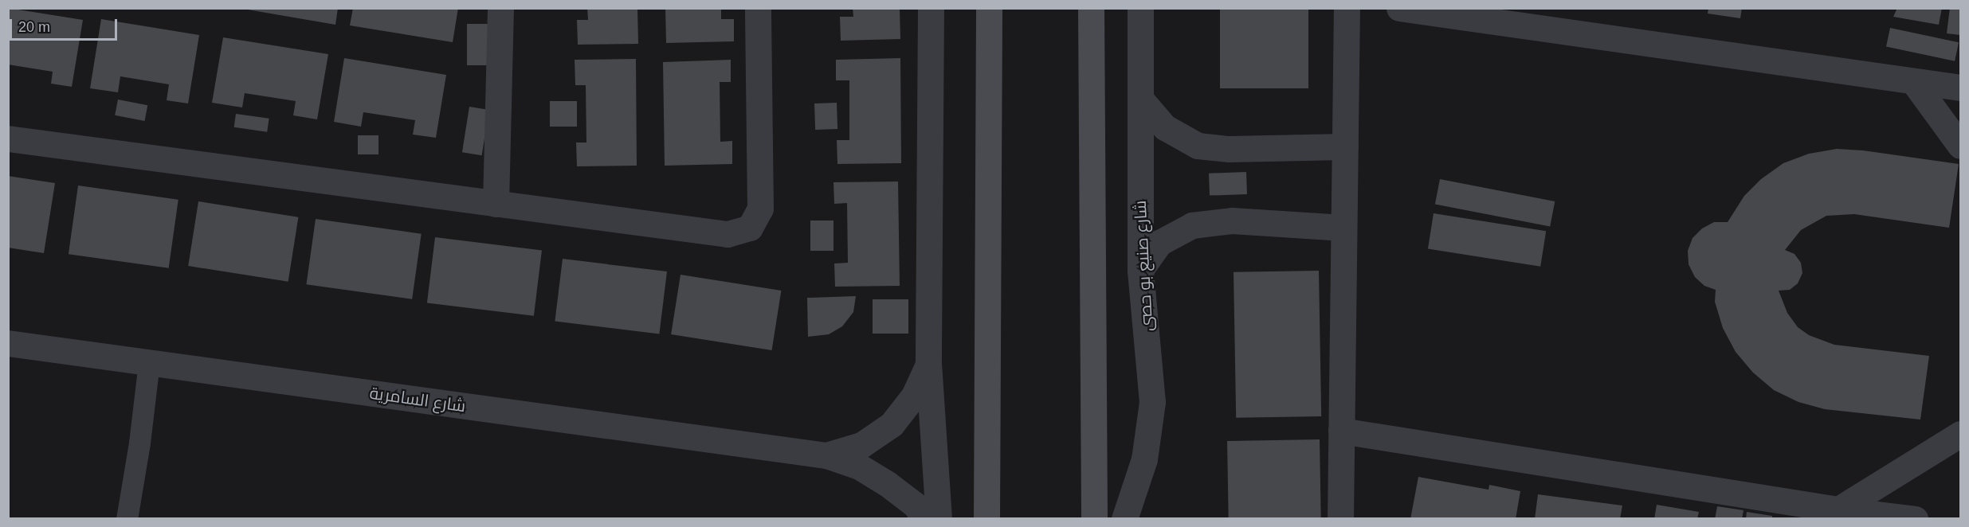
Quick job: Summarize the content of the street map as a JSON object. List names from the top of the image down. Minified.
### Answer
{"streets":{"street":["شارع صنيع بو حصى","شارع السامرية"]},"scale_bar":"20 m"}
